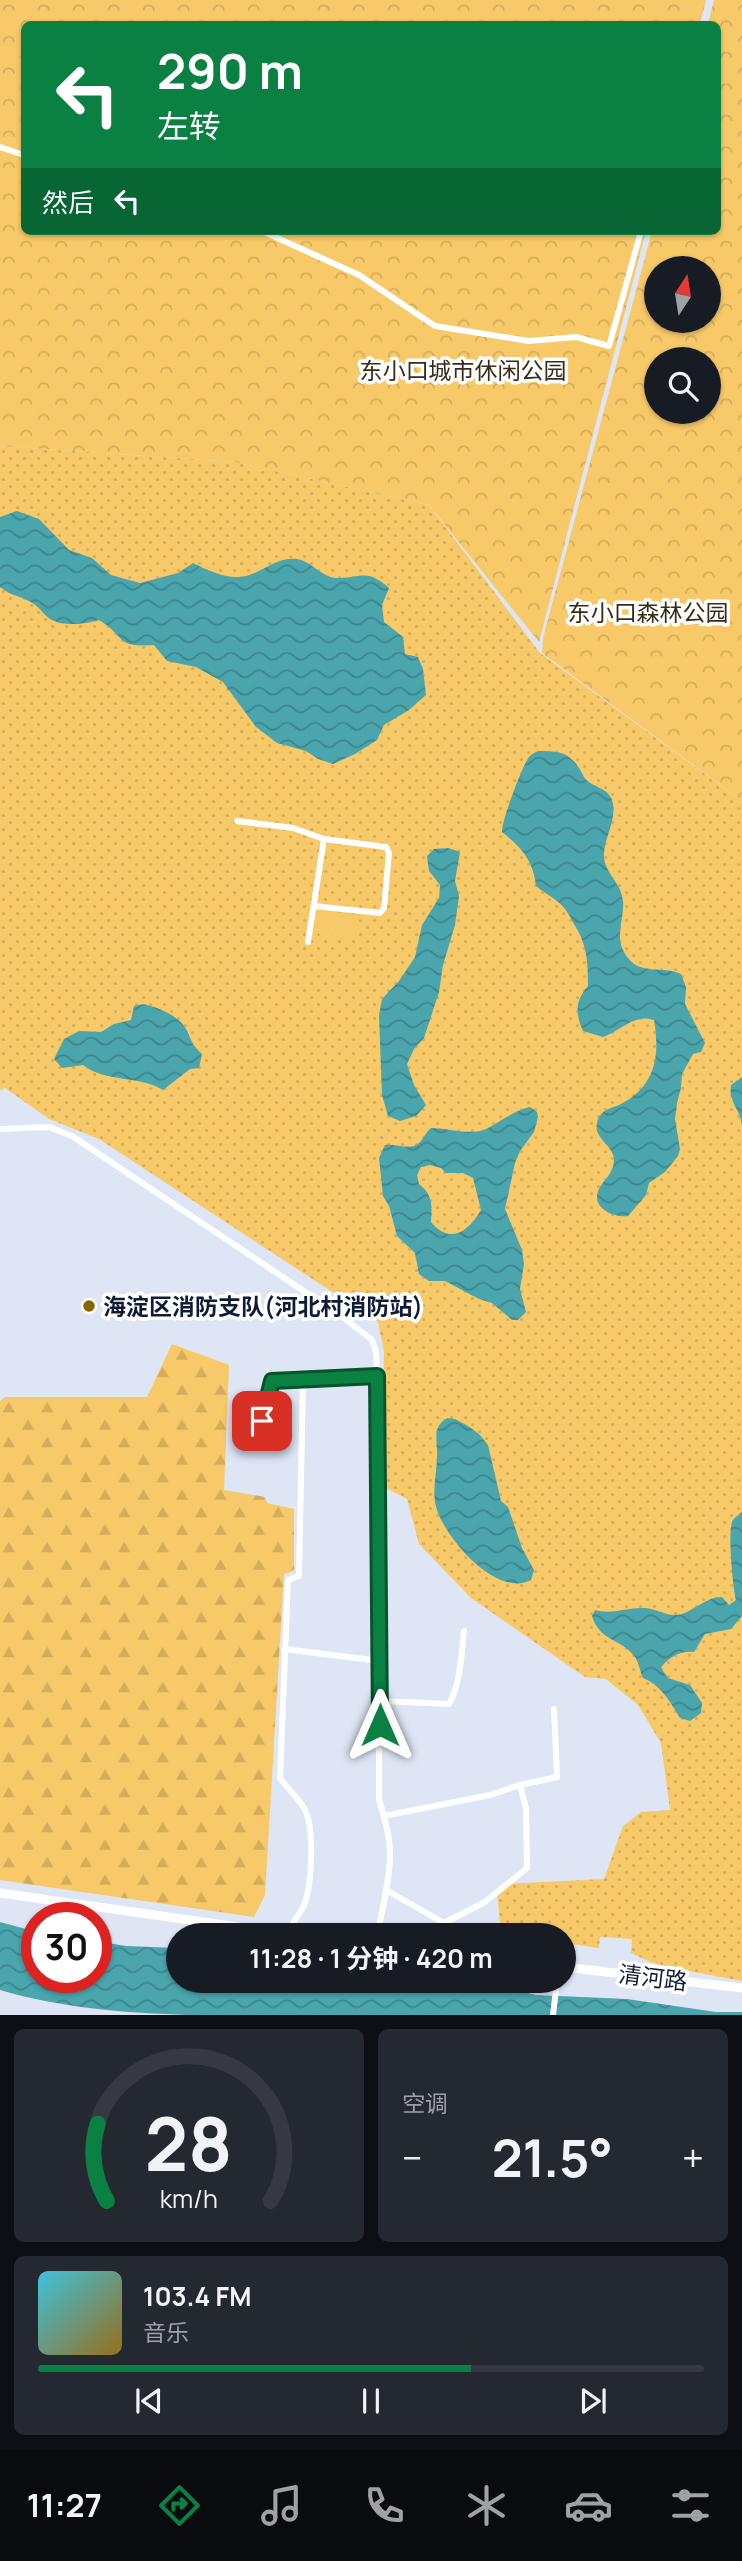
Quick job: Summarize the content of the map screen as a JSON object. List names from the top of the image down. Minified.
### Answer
{"streets":{"street":["清河路"]},"parks":["东小口城市休闲公园","东小口森林公园"],"places":["海淀区消防支队(河北村消防站)"],"north":"top","page":{"turn":["290 m","左转"],"then":"然后","limit":"30","trip":"11:28 · 1 分钟 · 420 m","tile":"空调","heat":["−","21.5°","+"],"song":["103.4 FM","音乐"],"tabs":"11:27","gauge":["28","km/h"]}}
